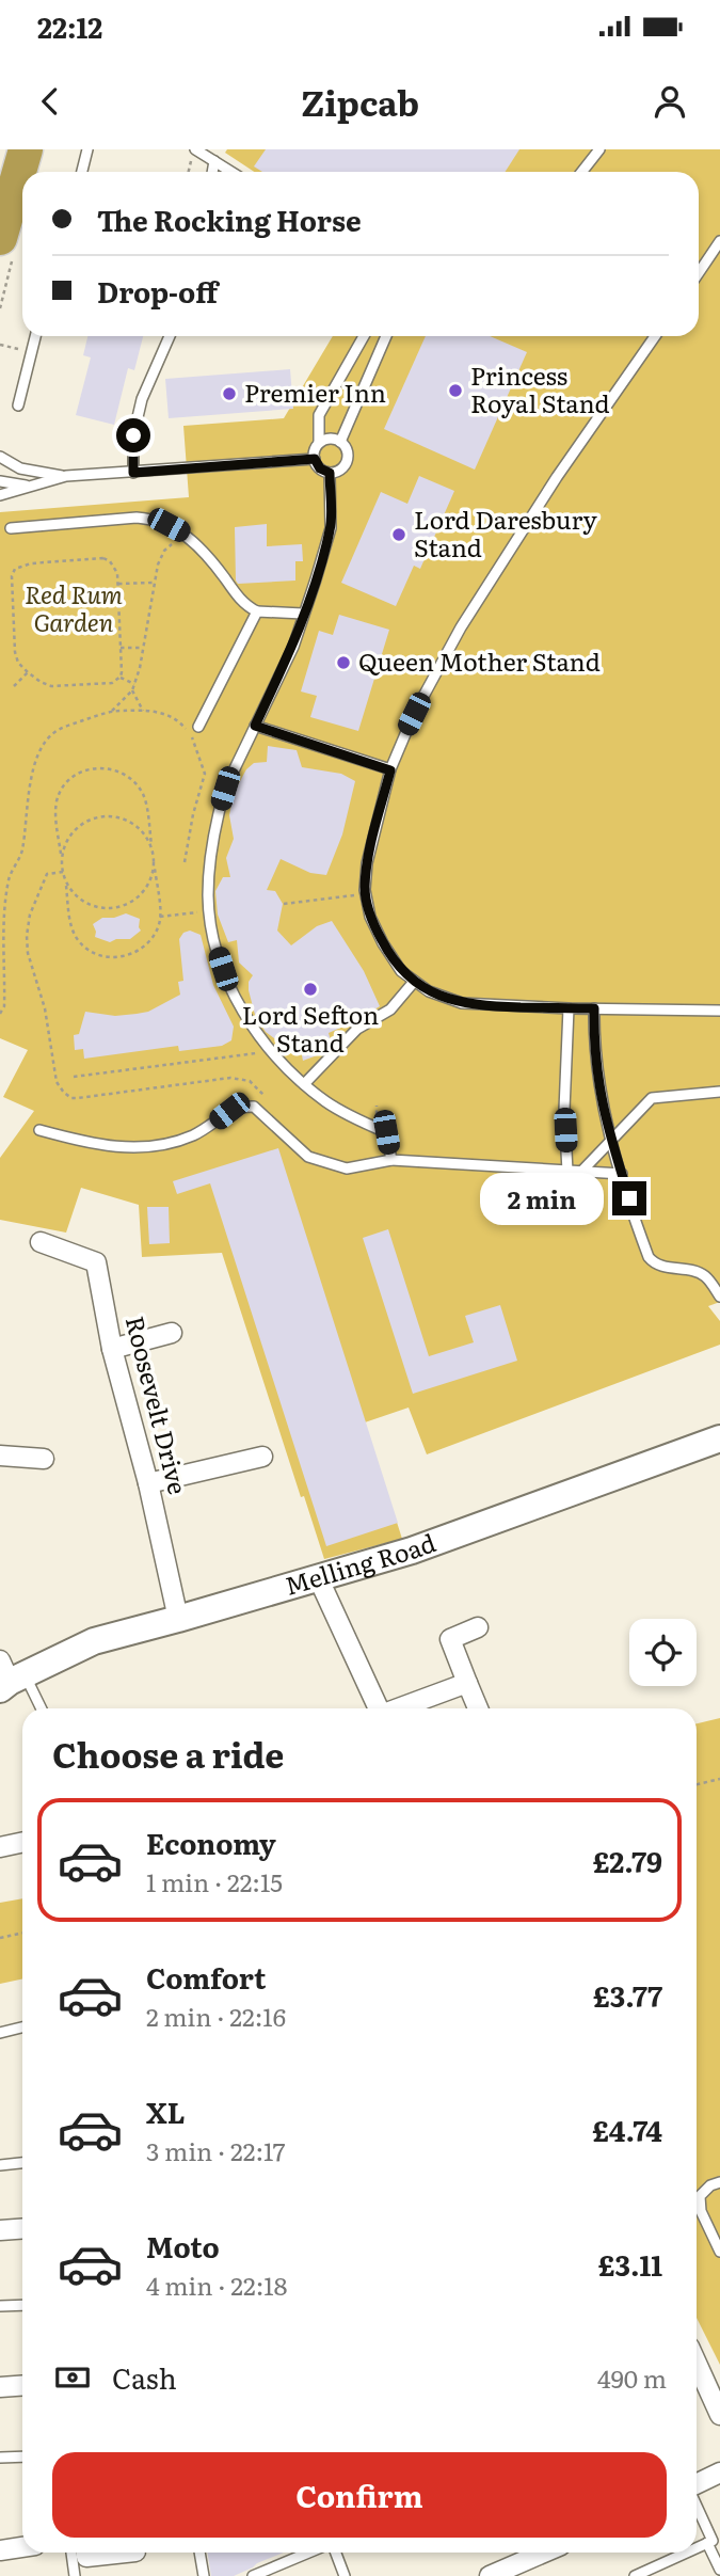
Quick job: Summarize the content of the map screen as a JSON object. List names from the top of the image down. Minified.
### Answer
{"streets":{"street":["Roosevelt Drive","Melling Road"]},"crossings":[["Roosevelt Drive","Melling Road"]],"parks":["Red Rum Garden"],"places":["Princess Royal Stand","Premier Inn","Lord Daresbury Stand","Queen Mother Stand","Lord Sefton Stand"],"page":{"status":"22:12","header":"Zipcab","banner":["The Rocking Horse","Drop-off"],"bubble":"2 min","heading":"Choose a ride","list":[{"name":"Economy","note":"1 min · 22:15","value":"£2.79"},{"name":"Comfort","note":"2 min · 22:16","value":"£3.77"},{"name":"XL","note":"3 min · 22:17","value":"£4.74"},{"name":"Moto","note":"4 min · 22:18","value":"£3.11"}],"pay":["Cash","490 m"],"buttons":"Confirm"}}
